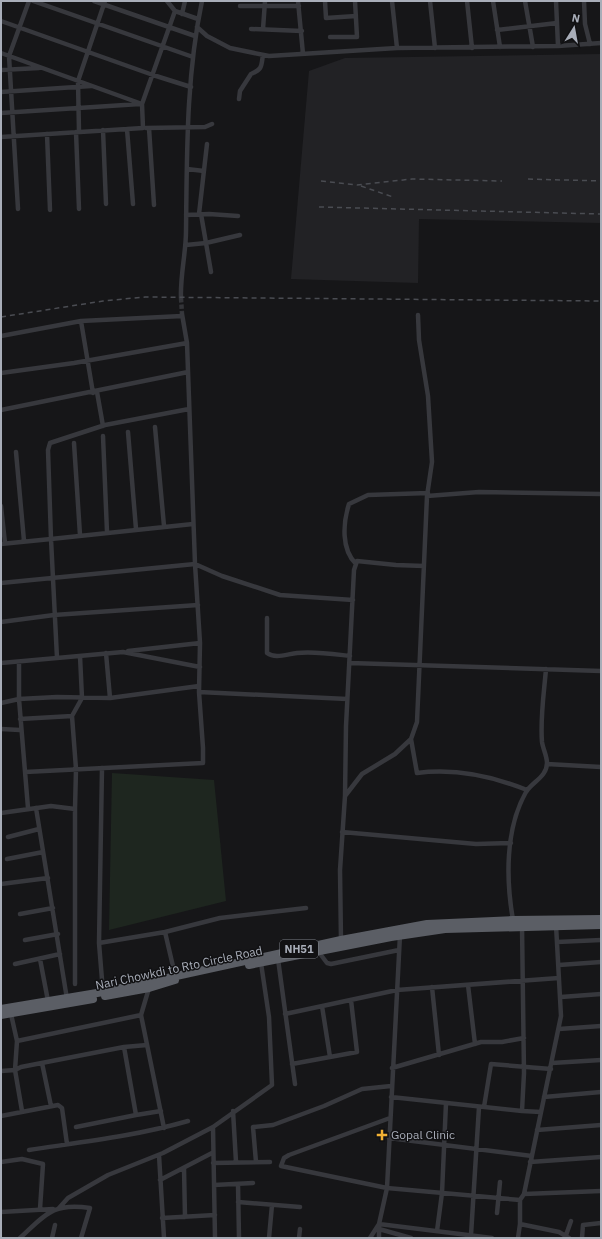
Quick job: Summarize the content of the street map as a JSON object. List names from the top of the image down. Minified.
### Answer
{"streets":{"highway":["NH51","Nari Chowkdi to Rto Circle Road"]},"crossings":[["NH51","Nari Chowkdi to Rto Circle Road"]],"places":{"health":["Gopal Clinic"]},"north":"top"}
